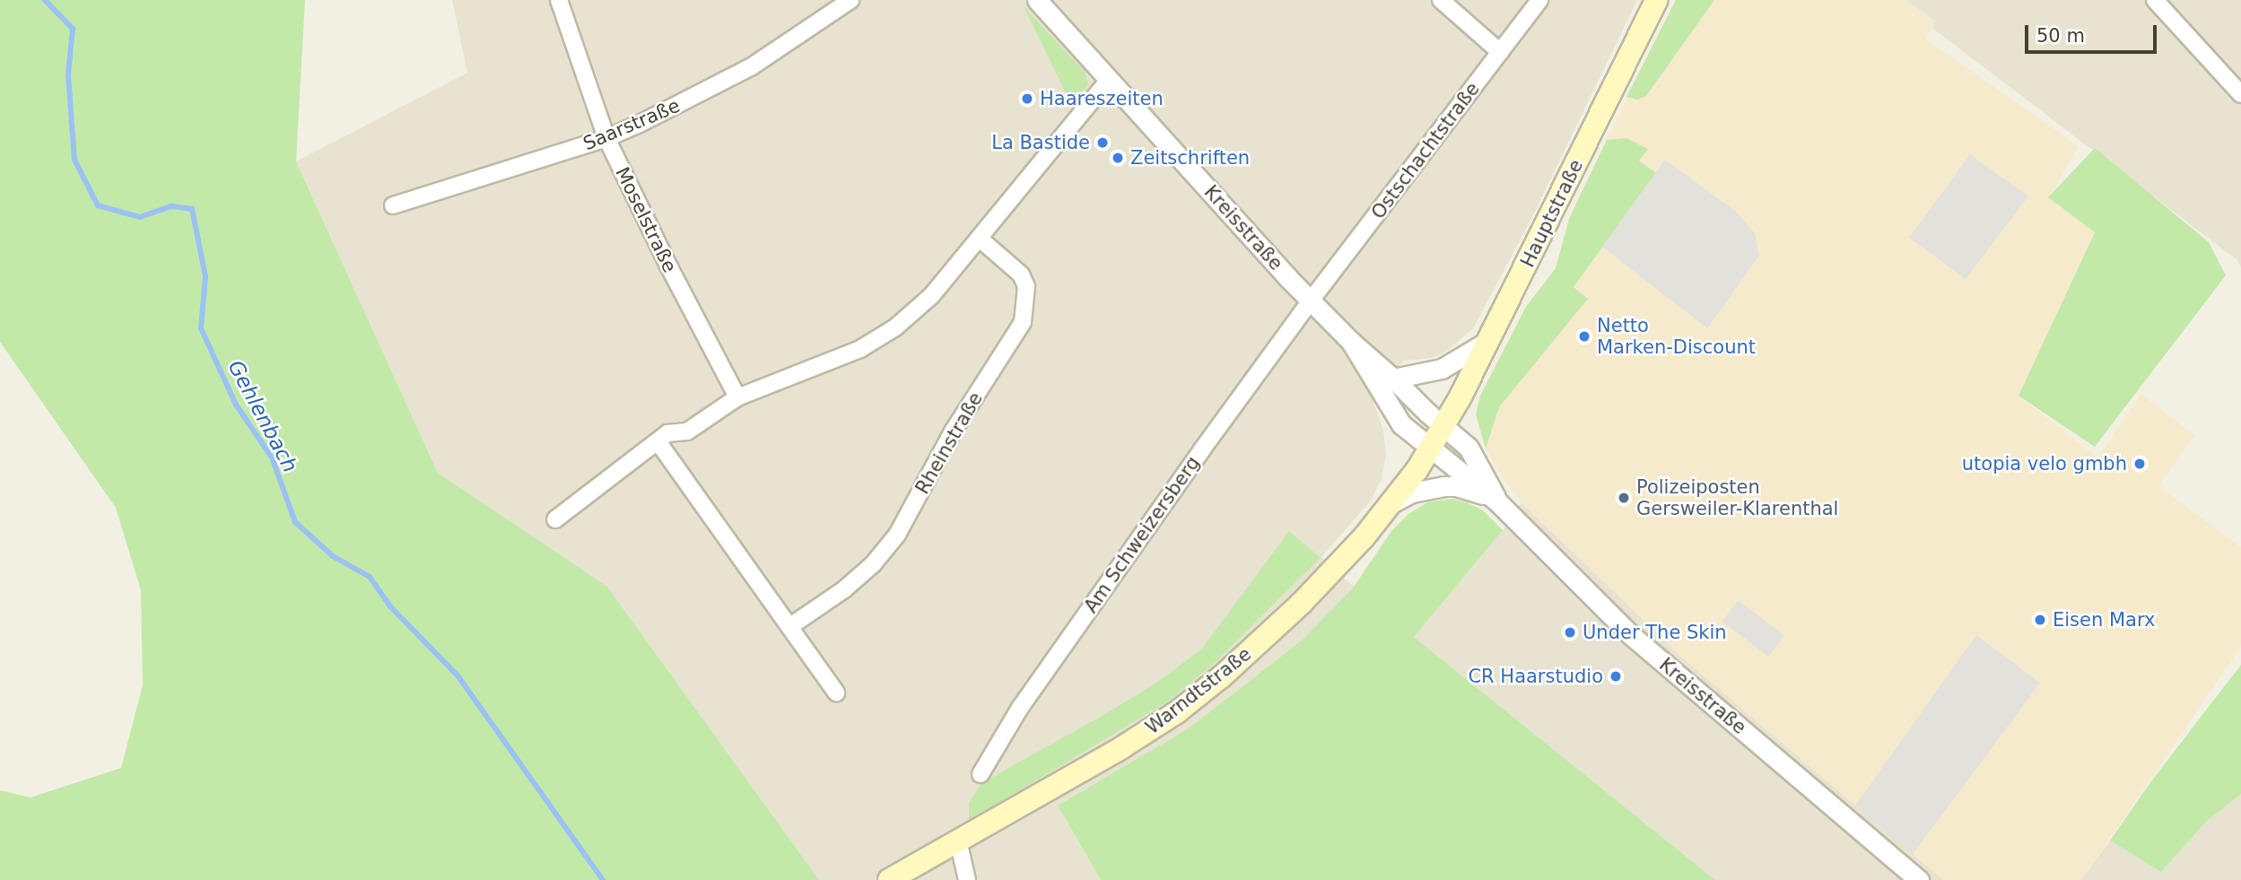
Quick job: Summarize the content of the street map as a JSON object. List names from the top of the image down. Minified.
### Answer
{"streets":{"main road":["Hauptstraße","Warndtstraße"],"street":["Saarstraße","Ostschachtstraße","Moselstraße","Kreisstraße","Rheinstraße","Am Schweizersberg"]},"crossings":[["Saarstraße","Moselstraße"],["Ostschachtstraße","Kreisstraße"],["Ostschachtstraße","Am Schweizersberg"],["Hauptstraße","Kreisstraße"],["Hauptstraße","Warndtstraße"],["Kreisstraße","Am Schweizersberg"],["Kreisstraße","Warndtstraße"]],"water":["Gehlenbach"],"places":["Haareszeiten","La Bastide","Zeitschriften","Netto Marken-Discount","utopia velo gmbh","Polizeiposten Gersweiler-Klarenthal","Eisen Marx","Under The Skin","CR Haarstudio"],"scale_bar":"50 m"}
